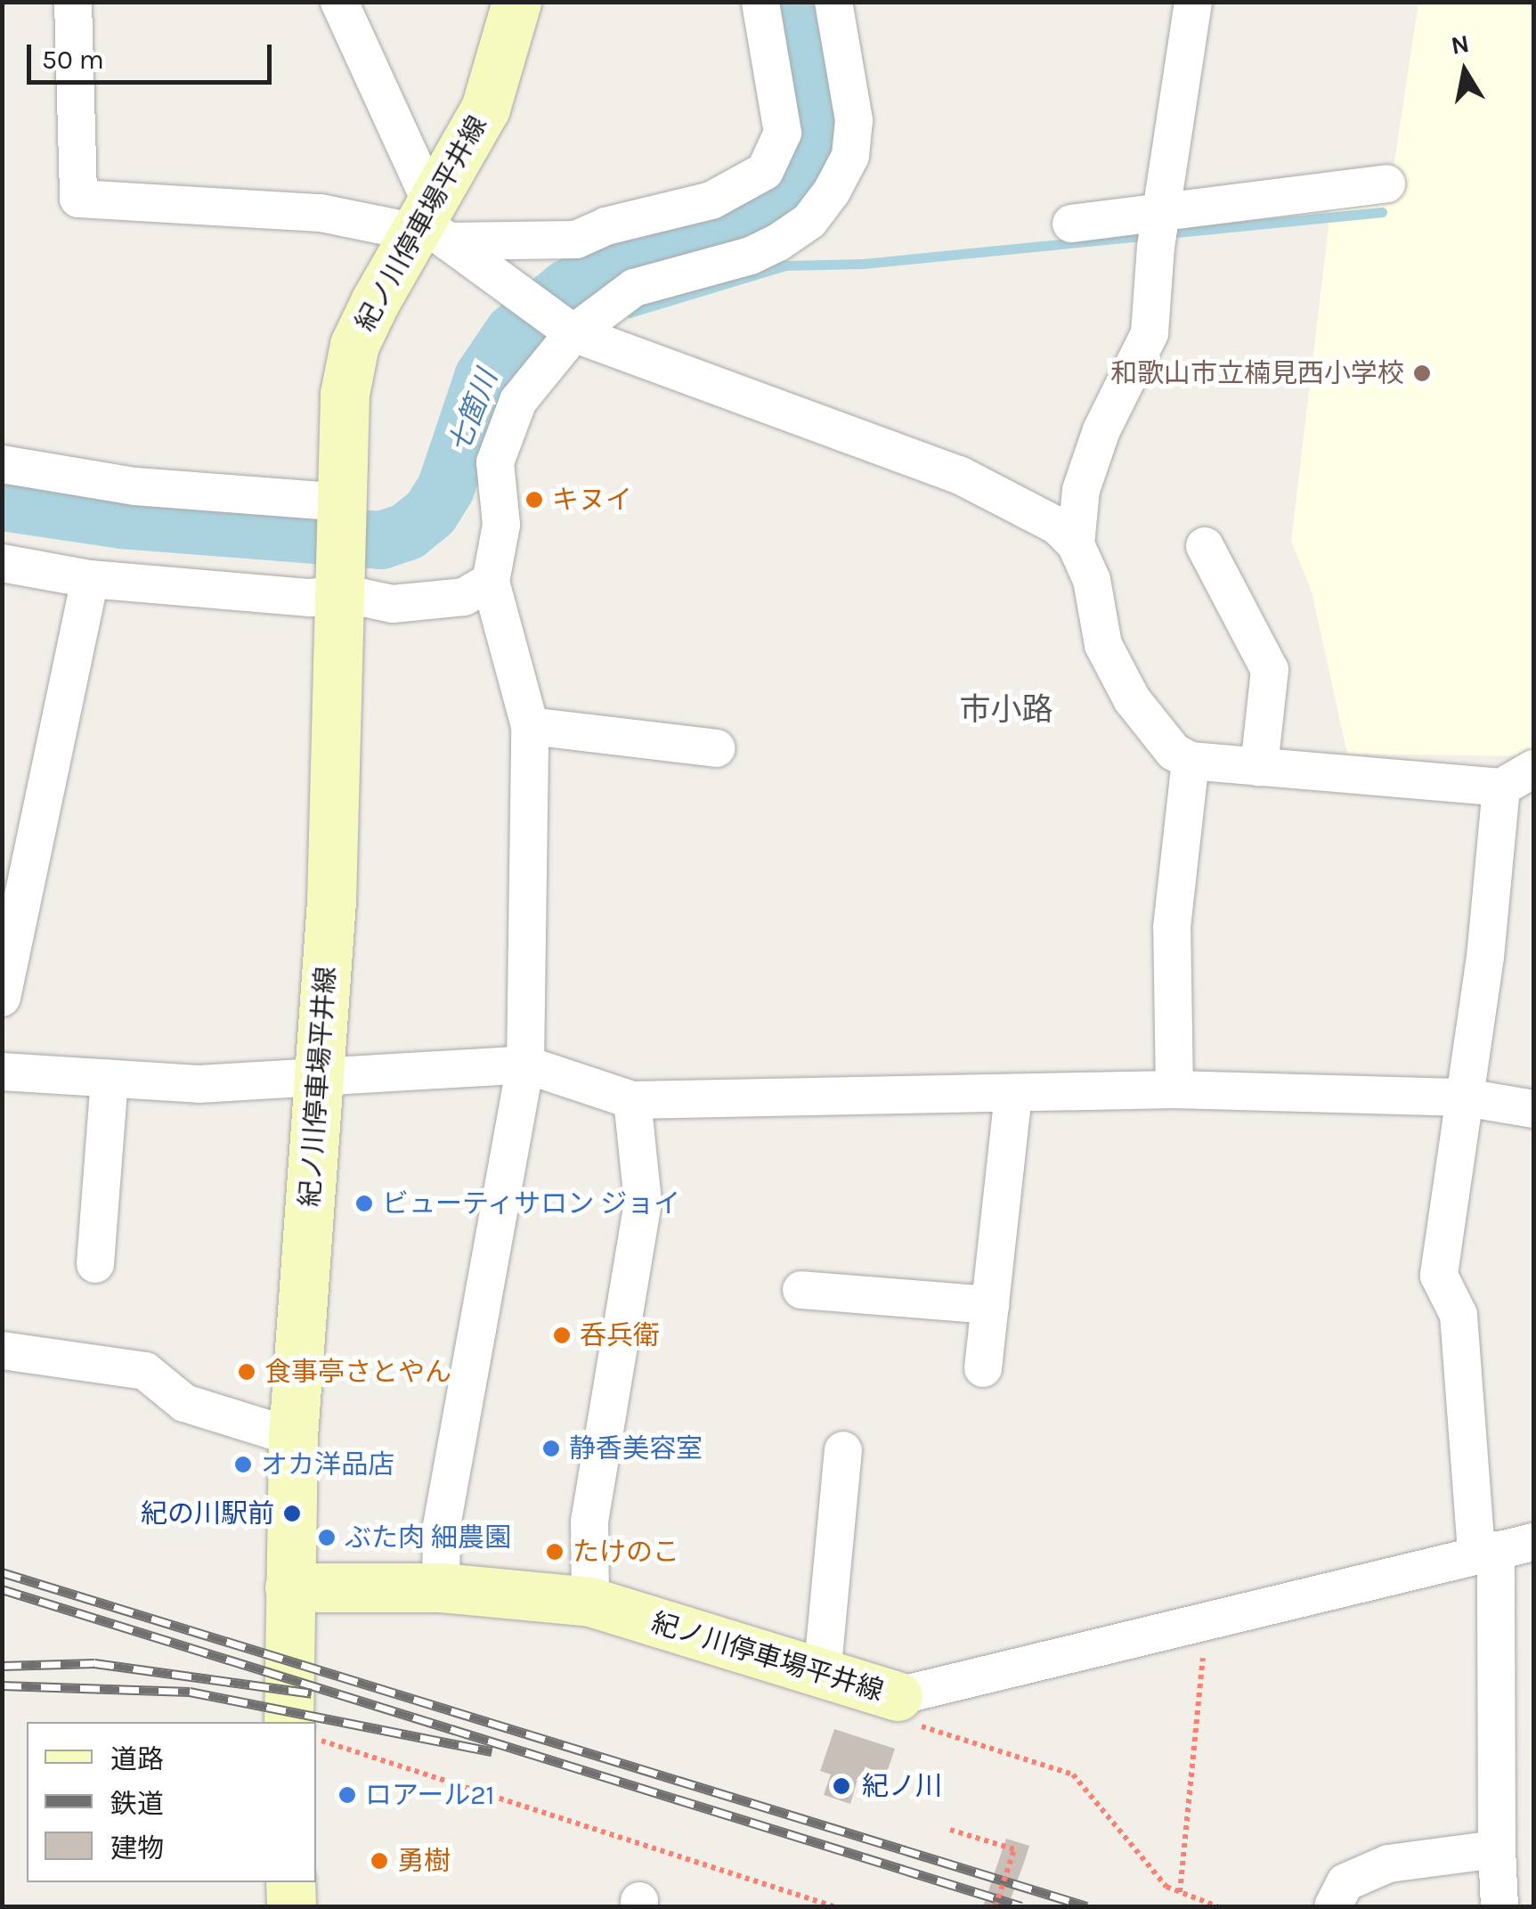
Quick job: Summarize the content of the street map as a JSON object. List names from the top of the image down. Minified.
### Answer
{"streets":{"main road":["紀ノ川停車場平井線"]},"districts":["市小路"],"water":["七箇川"],"places":["和歌山市立楠見西小学校","キヌイ","ビューティサロン ジョイ","呑兵衛","食事亭さとやん","静香美容室","オカ洋品店","紀の川駅前","ぶた肉 細農園","たけのこ","紀ノ川","ロアール21","勇樹"],"legend":["道路","鉄道","建物"],"scale_bar":"50 m","north":"top"}
